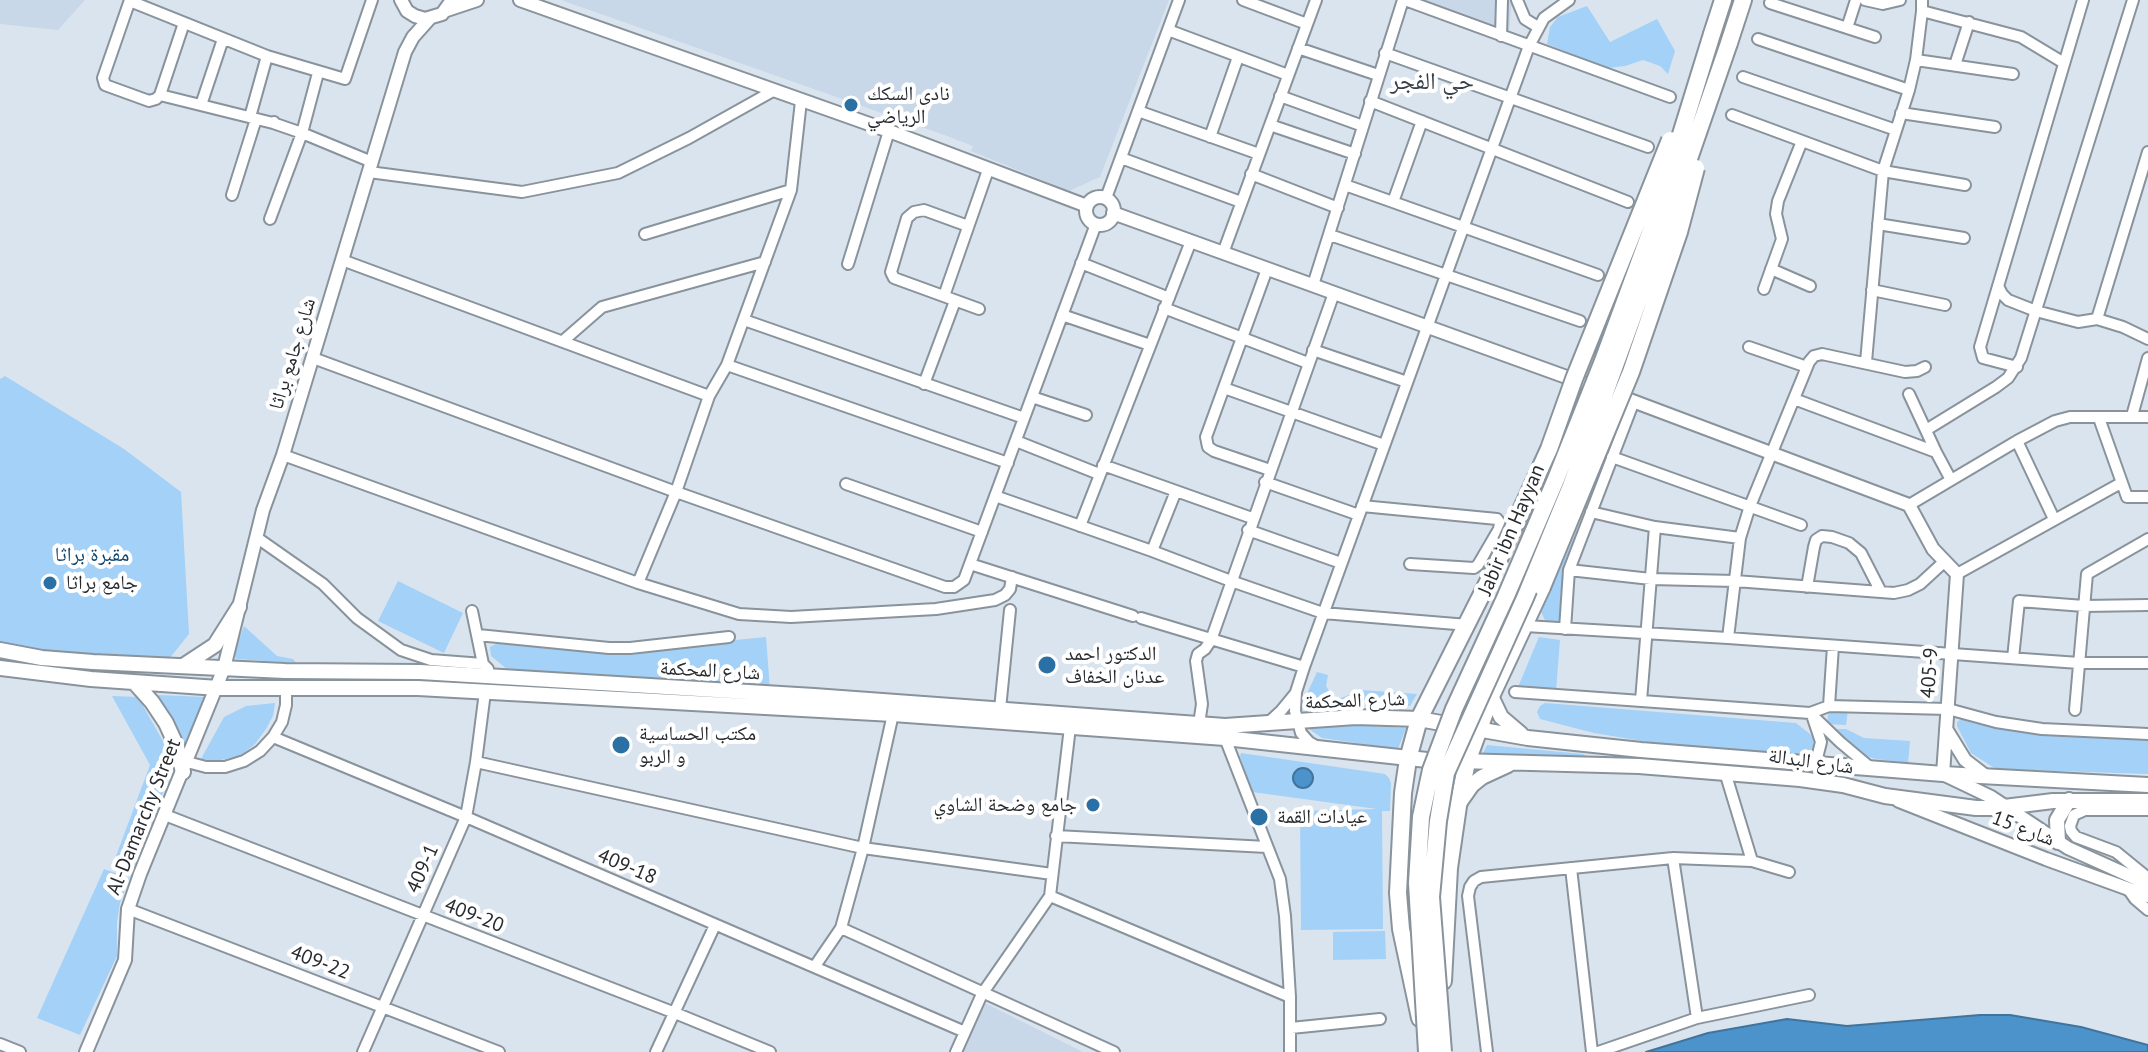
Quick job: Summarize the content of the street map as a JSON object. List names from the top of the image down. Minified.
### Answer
{"streets":{"main road":["Jabir ibn Hayyan","شارع المحكمة","شارع البدالة"],"street":["شارع جامع براثا","405-9","Al-Damarchy Street","شارع 15","409-18","409-1","409-20","409-22"]},"crossings":[["شارع جامع براثا","شارع المحكمة"],["شارع جامع براثا","Al-Damarchy Street"],["شارع المحكمة","Al-Damarchy Street"],["شارع المحكمة","409-1"],["405-9","شارع البدالة"],["405-9","شارع 15"],["شارع البدالة","شارع 15"],["Al-Damarchy Street","409-20"],["Al-Damarchy Street","409-22"],["409-18","409-1"],["409-1","409-20"],["409-1","409-22"]],"districts":["حي الفجر"],"parks":["مقبرة براثا"],"places":["نادي السكك الرياضي","جامع براثا","الدكتور احمد عدنان الخفاف","مكتب الحساسية و الربو","جامع وضحة الشاوي","عيادات القمة"]}
